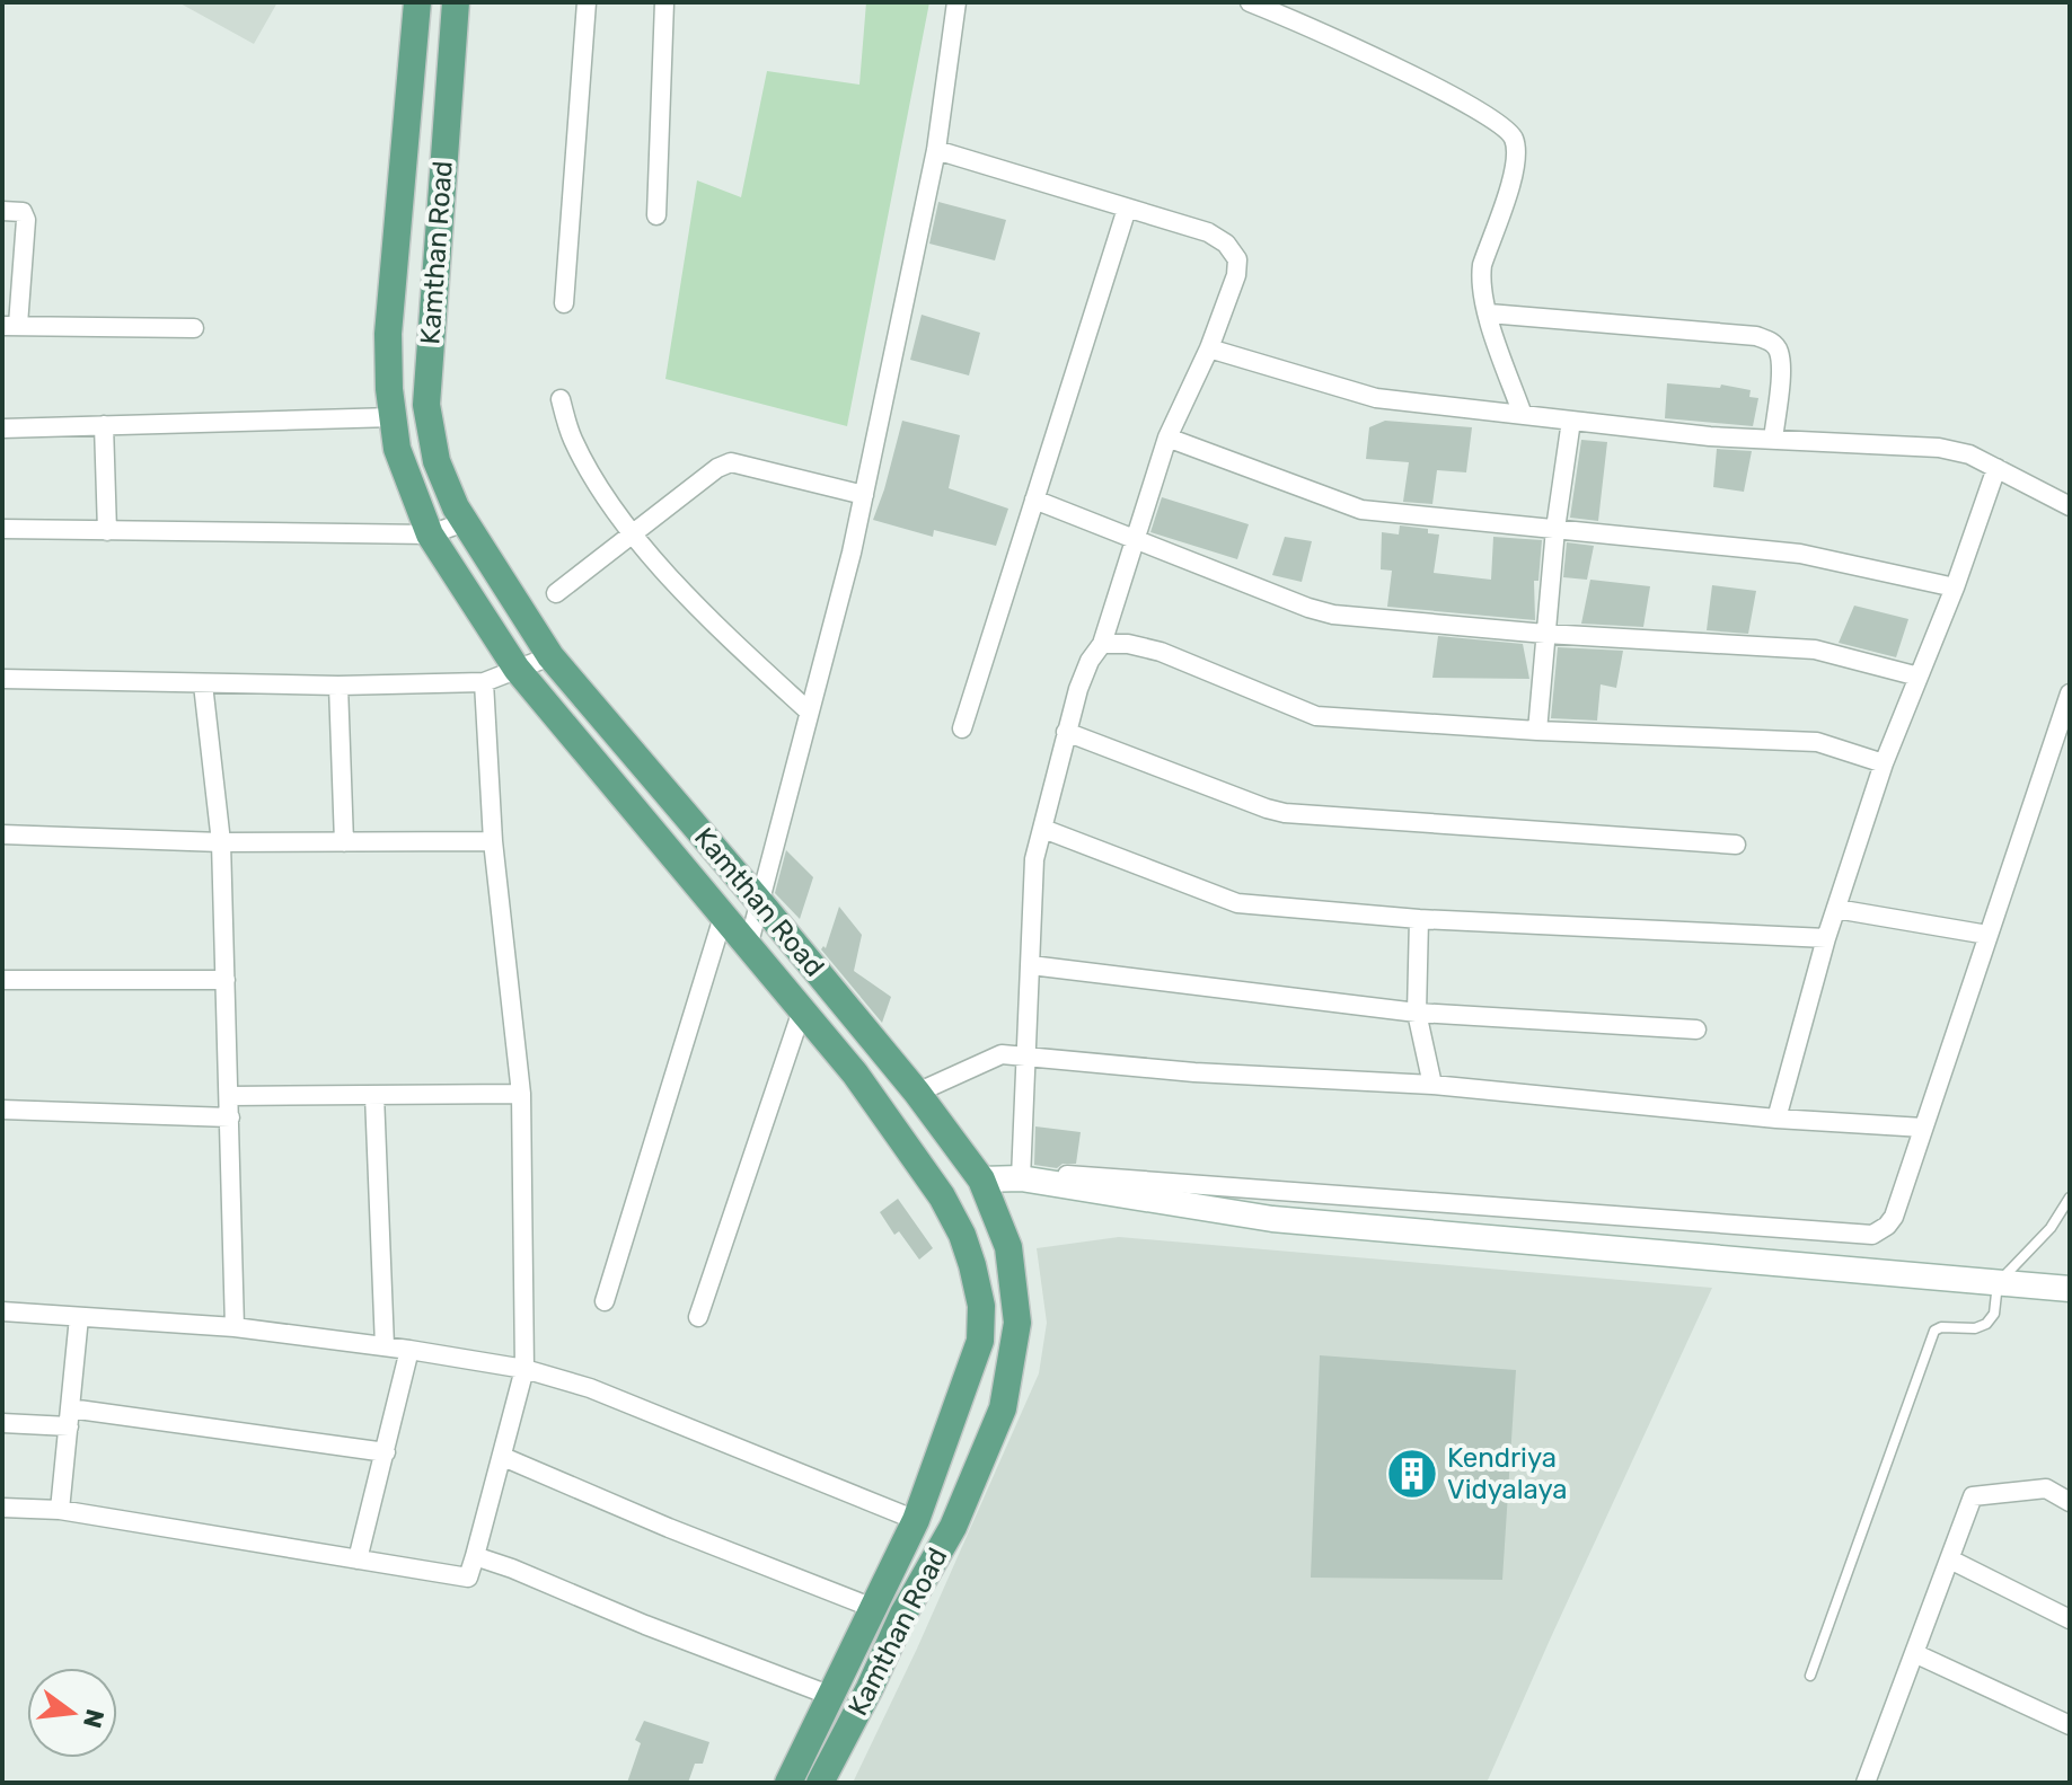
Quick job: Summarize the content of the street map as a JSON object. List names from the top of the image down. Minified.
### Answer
{"streets":{"main road":["Kamthan Road"]},"places":{"building":["Kendriya Vidyalaya"]},"north":"right"}
